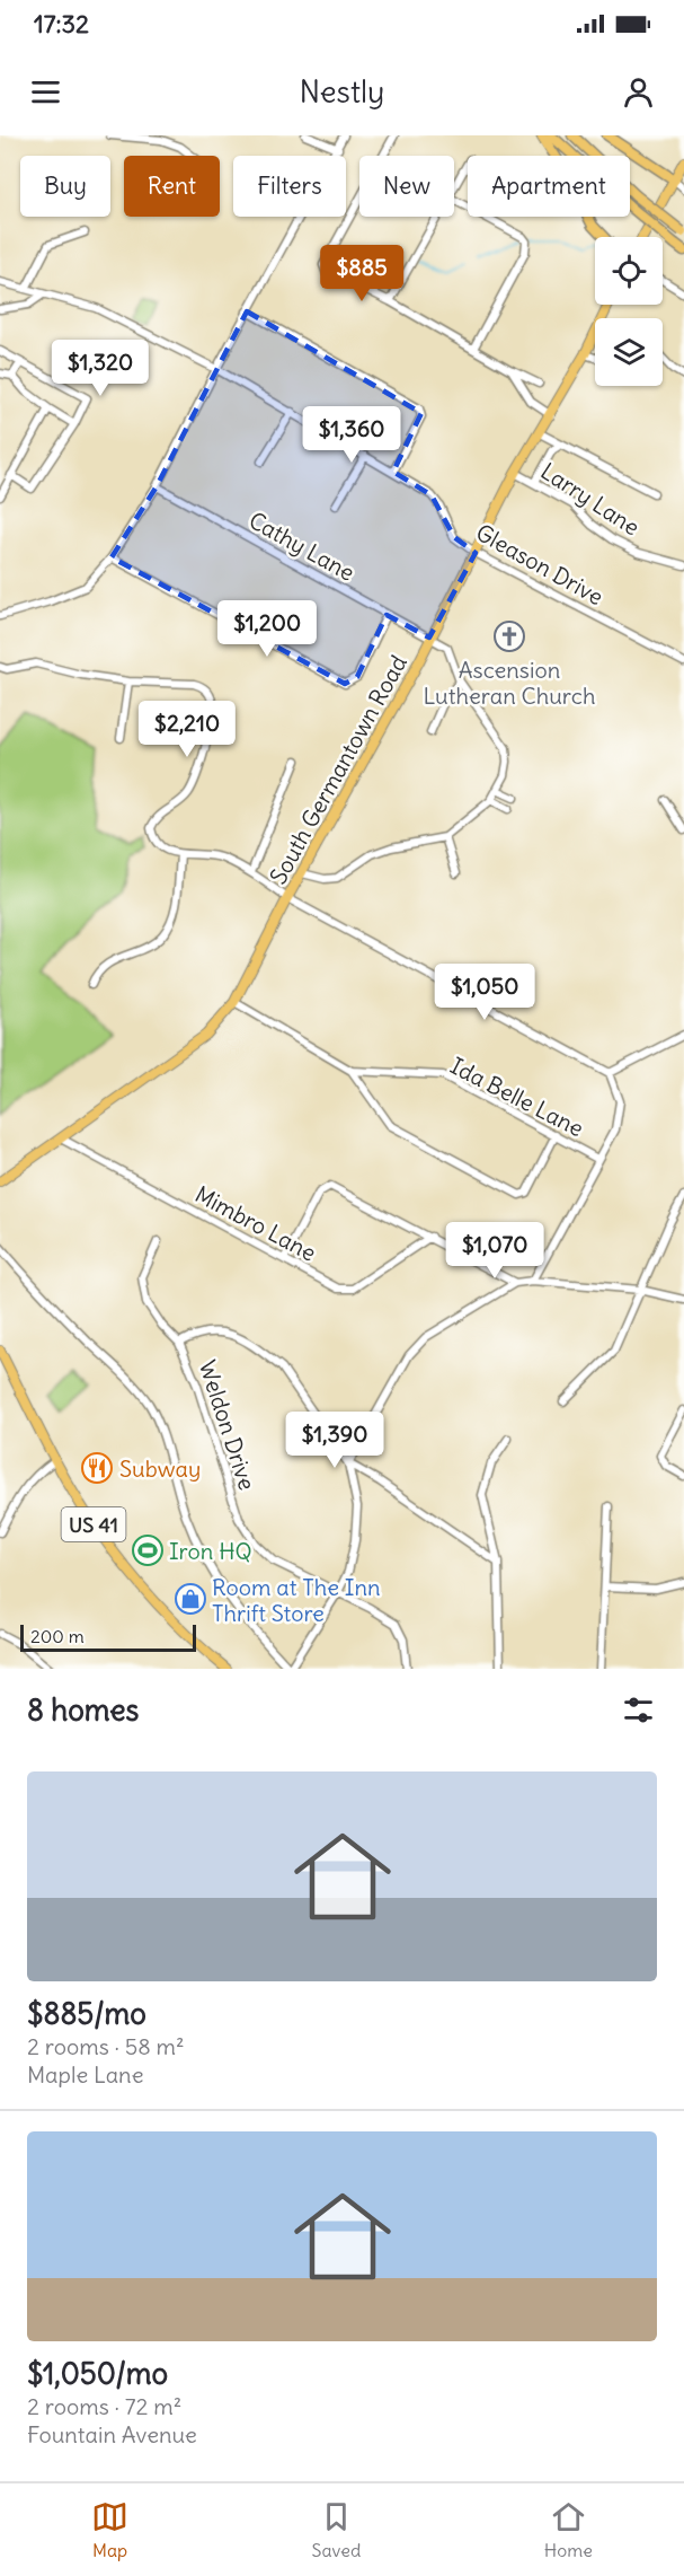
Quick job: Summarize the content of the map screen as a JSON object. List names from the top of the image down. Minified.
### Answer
{"streets":{"main road":["South Germantown Road","US 41"],"street":["Larry Lane","Cathy Lane","Gleason Drive","Ida Belle Lane","Mimbro Lane","Weldon Drive"]},"crossings":[["Larry Lane","South Germantown Road"],["Cathy Lane","South Germantown Road"],["Gleason Drive","South Germantown Road"],["South Germantown Road","Ida Belle Lane"],["South Germantown Road","Mimbro Lane"]],"places":{"church":["Ascension Lutheran Church"],"restaurant":["Subway"],"sports":["Iron HQ"],"shop":["Room at The Inn Thrift Store"]},"scale_bar":"200 m","page":{"status":"17:32","header":"Nestly","chip":["Buy","Rent","Filters","New","Apartment"],"price":["$885","$1,320","$1,360","$1,200","$2,210","$1,050","$1,070","$1,390"],"scale":"200 m","heading":"8 homes","list":[{"name":"$885/mo","note":"2 rooms · 58 m² · Maple Lane"},{"name":"$1,050/mo","note":"2 rooms · 72 m² · Fountain Avenue"}],"tabs":["Map","Saved","Home"]}}
